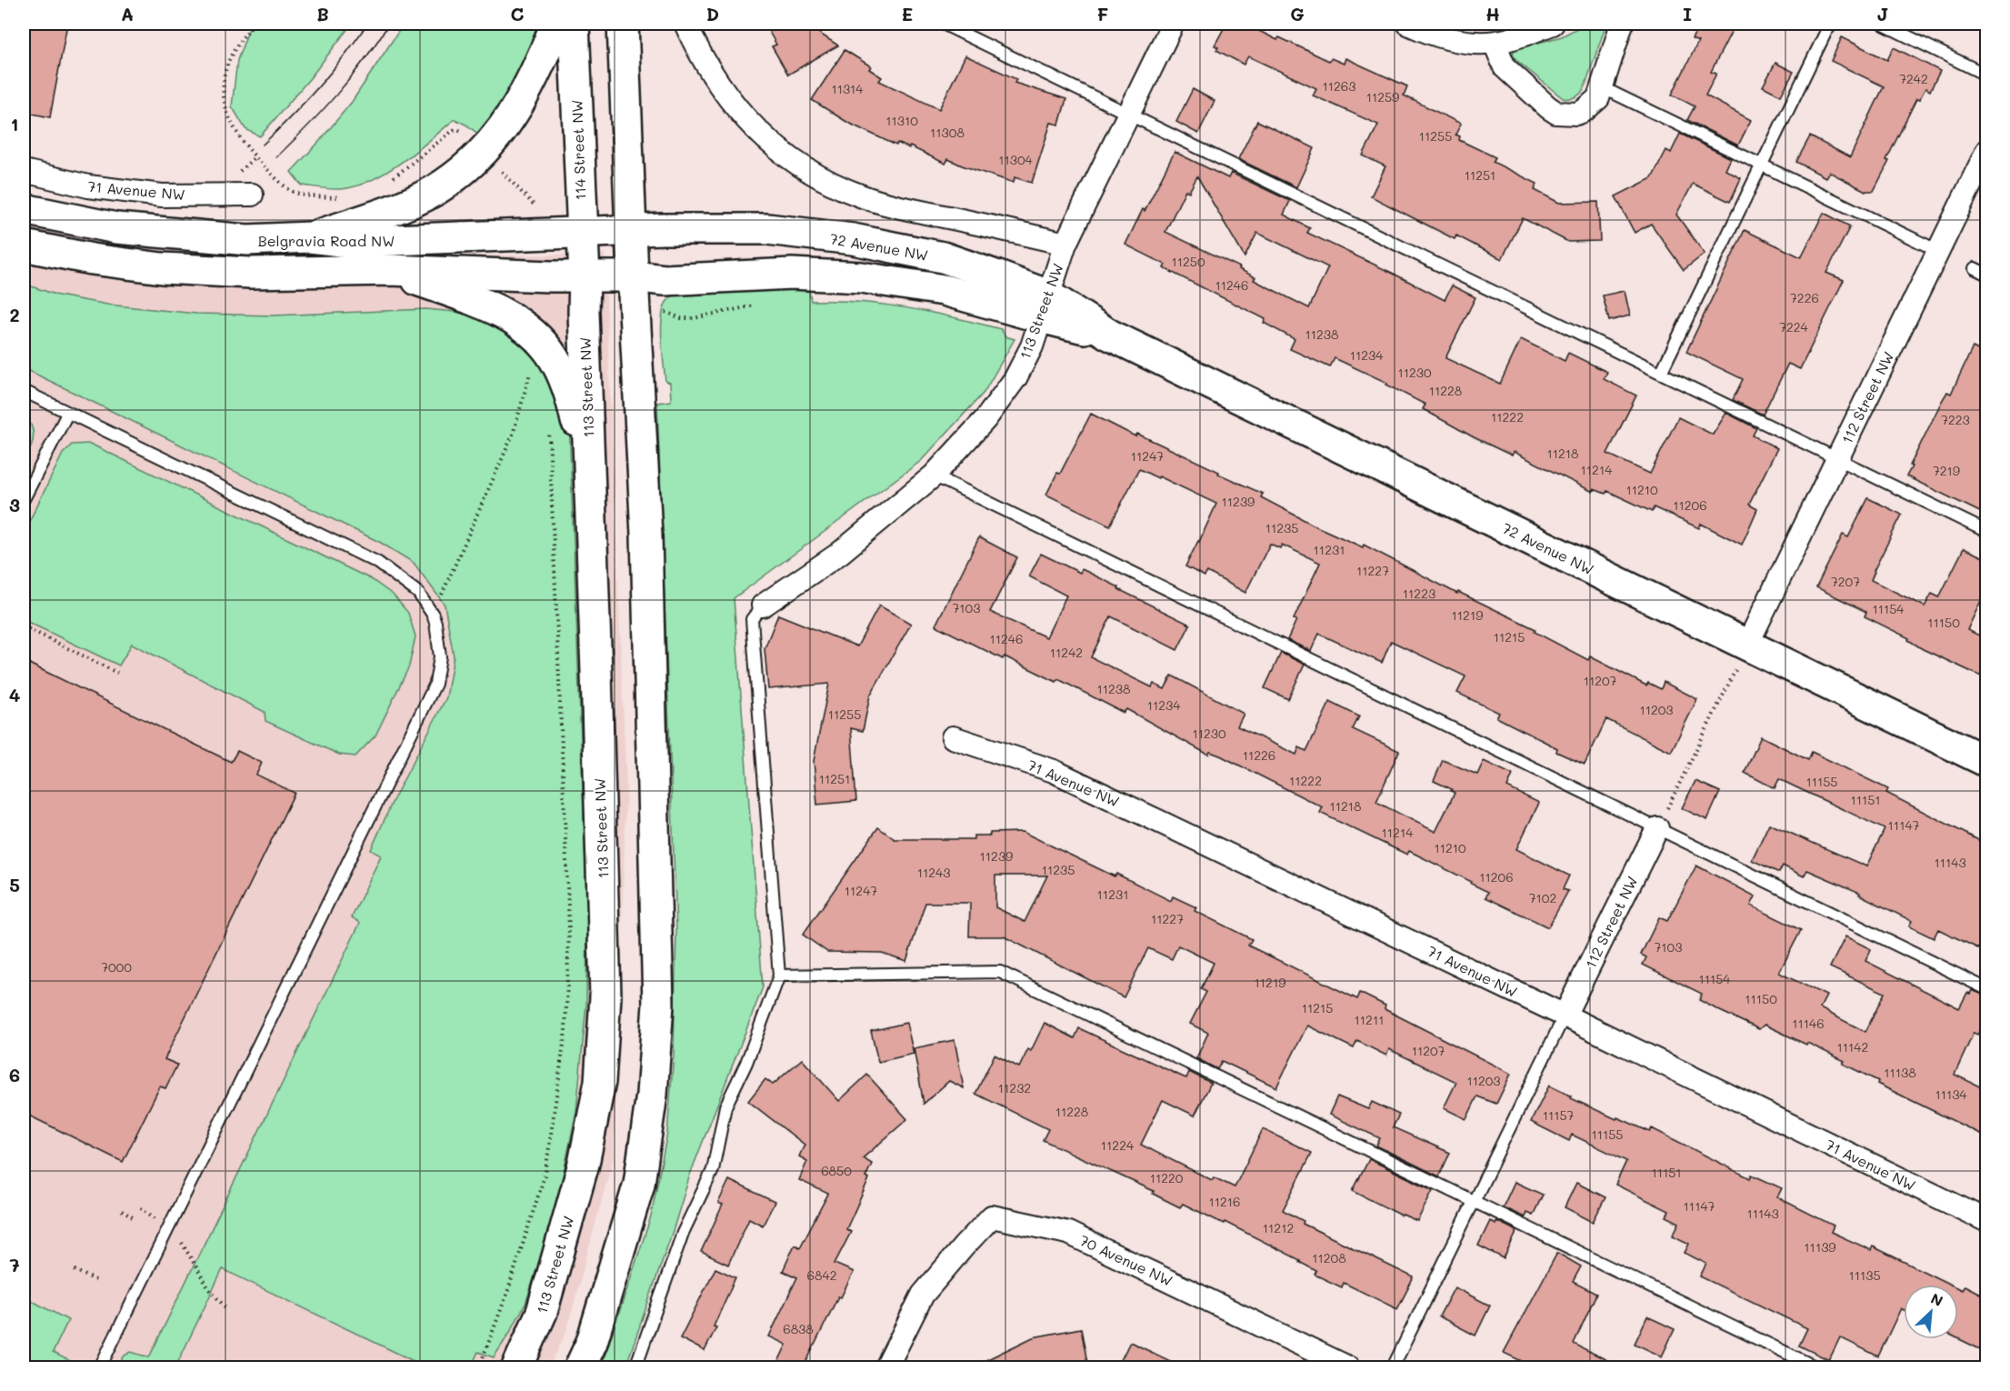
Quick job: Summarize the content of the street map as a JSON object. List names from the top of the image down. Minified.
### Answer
{"streets":{"main road":["114 Street NW","Belgravia Road NW","72 Avenue NW","113 Street NW"],"street":["71 Avenue NW","112 Street NW","70 Avenue NW"]},"crossings":[["114 Street NW","Belgravia Road NW"],["114 Street NW","113 Street NW"],["71 Avenue NW","112 Street NW"],["Belgravia Road NW","72 Avenue NW"],["Belgravia Road NW","113 Street NW"],["72 Avenue NW","113 Street NW"],["72 Avenue NW","112 Street NW"]],"house_numbers":["7242","11263","11314","11259","11310","11308","11255","11304","11251","11250","11246","7226","7224","11238","11234","11230","11228","11222","7223","11218","11247","11214","7219","11210","11239","11206","11235","11231","11227","7207","11223","7103","11154","11219","11150","11215","11246","11242","11207","11238","11234","11203","11255","11230","11226","11251","11222","11155","11151","11218","11147","11214","11210","11239","11143","11235","11243","11206","11247","11231","7102","11227","7103","7000","11154","11219","11150","11215","11211","11146","11142","11207","11138","11203","11232","11134","11228","11157","11155","11224","6850","11151","11220","11216","11147","11143","11212","11139","11208","6842","11135","6838"],"north":"top right","grid":{"columns":["A","B","C","D","E","F","G","H","I","J"],"rows":["1","2","3","4","5","6","7"]}}
